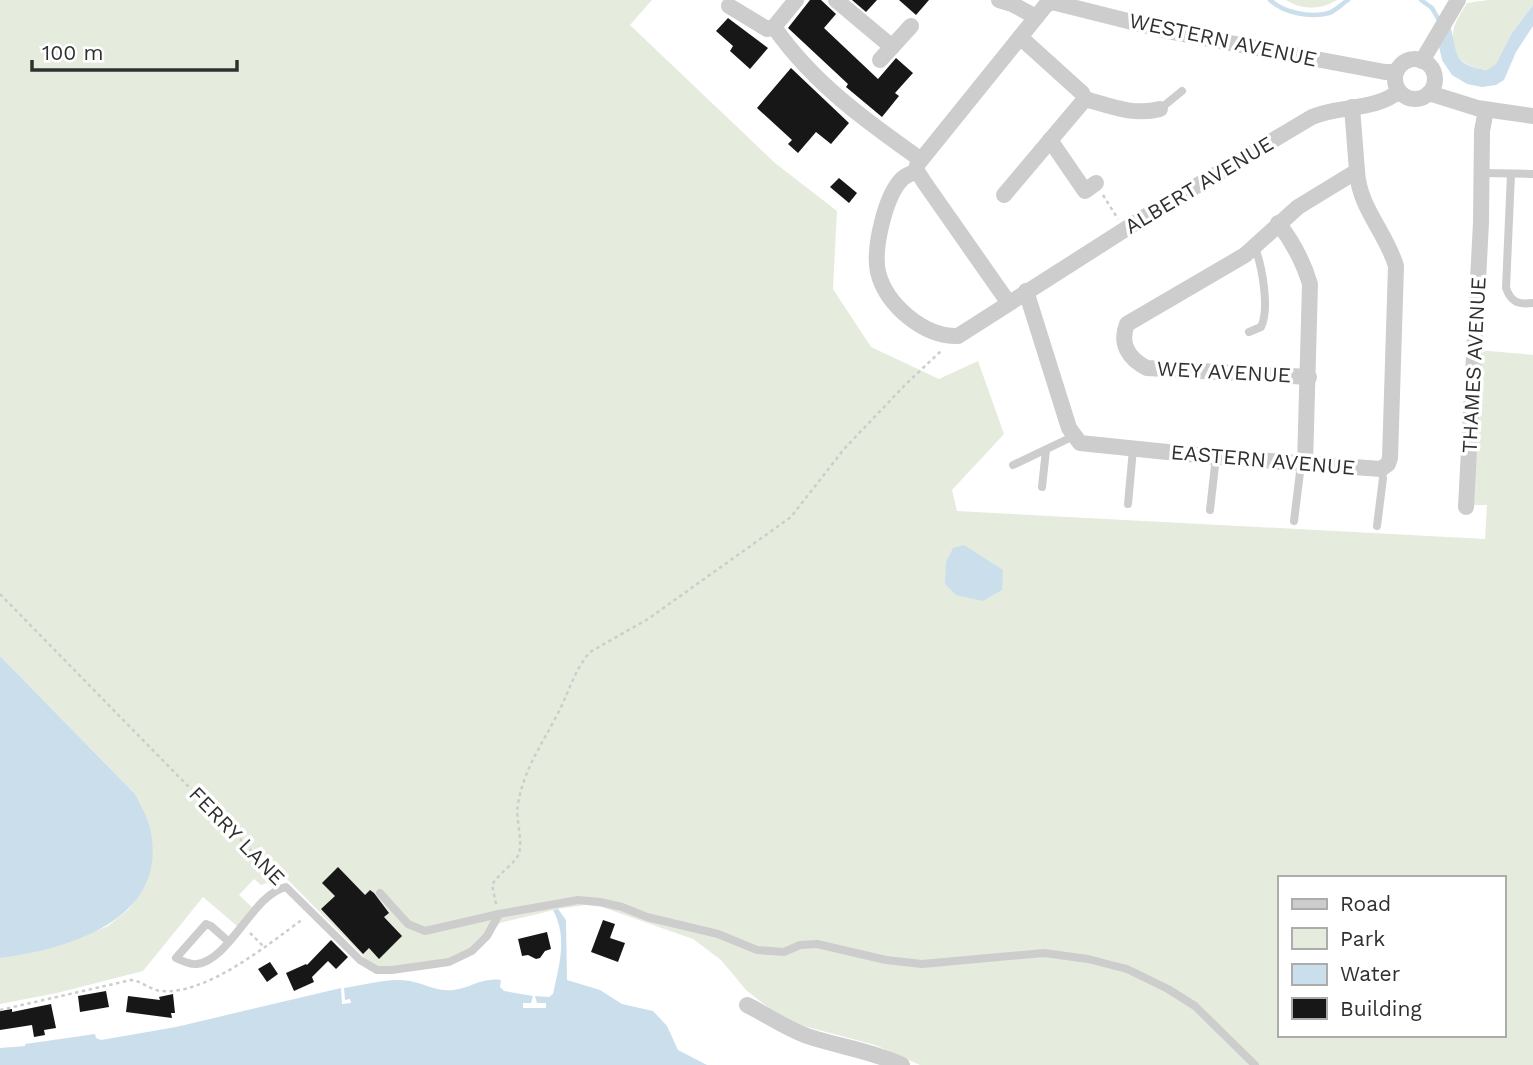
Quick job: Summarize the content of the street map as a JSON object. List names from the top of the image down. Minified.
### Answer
{"streets":{"street":["WESTERN AVENUE","ALBERT AVENUE","THAMES AVENUE","WEY AVENUE","EASTERN AVENUE"],"lane":["FERRY LANE"]},"crossings":[["WESTERN AVENUE","ALBERT AVENUE"],["ALBERT AVENUE","EASTERN AVENUE"]],"legend":["Road","Park","Water","Building"],"scale_bar":"100 m"}
